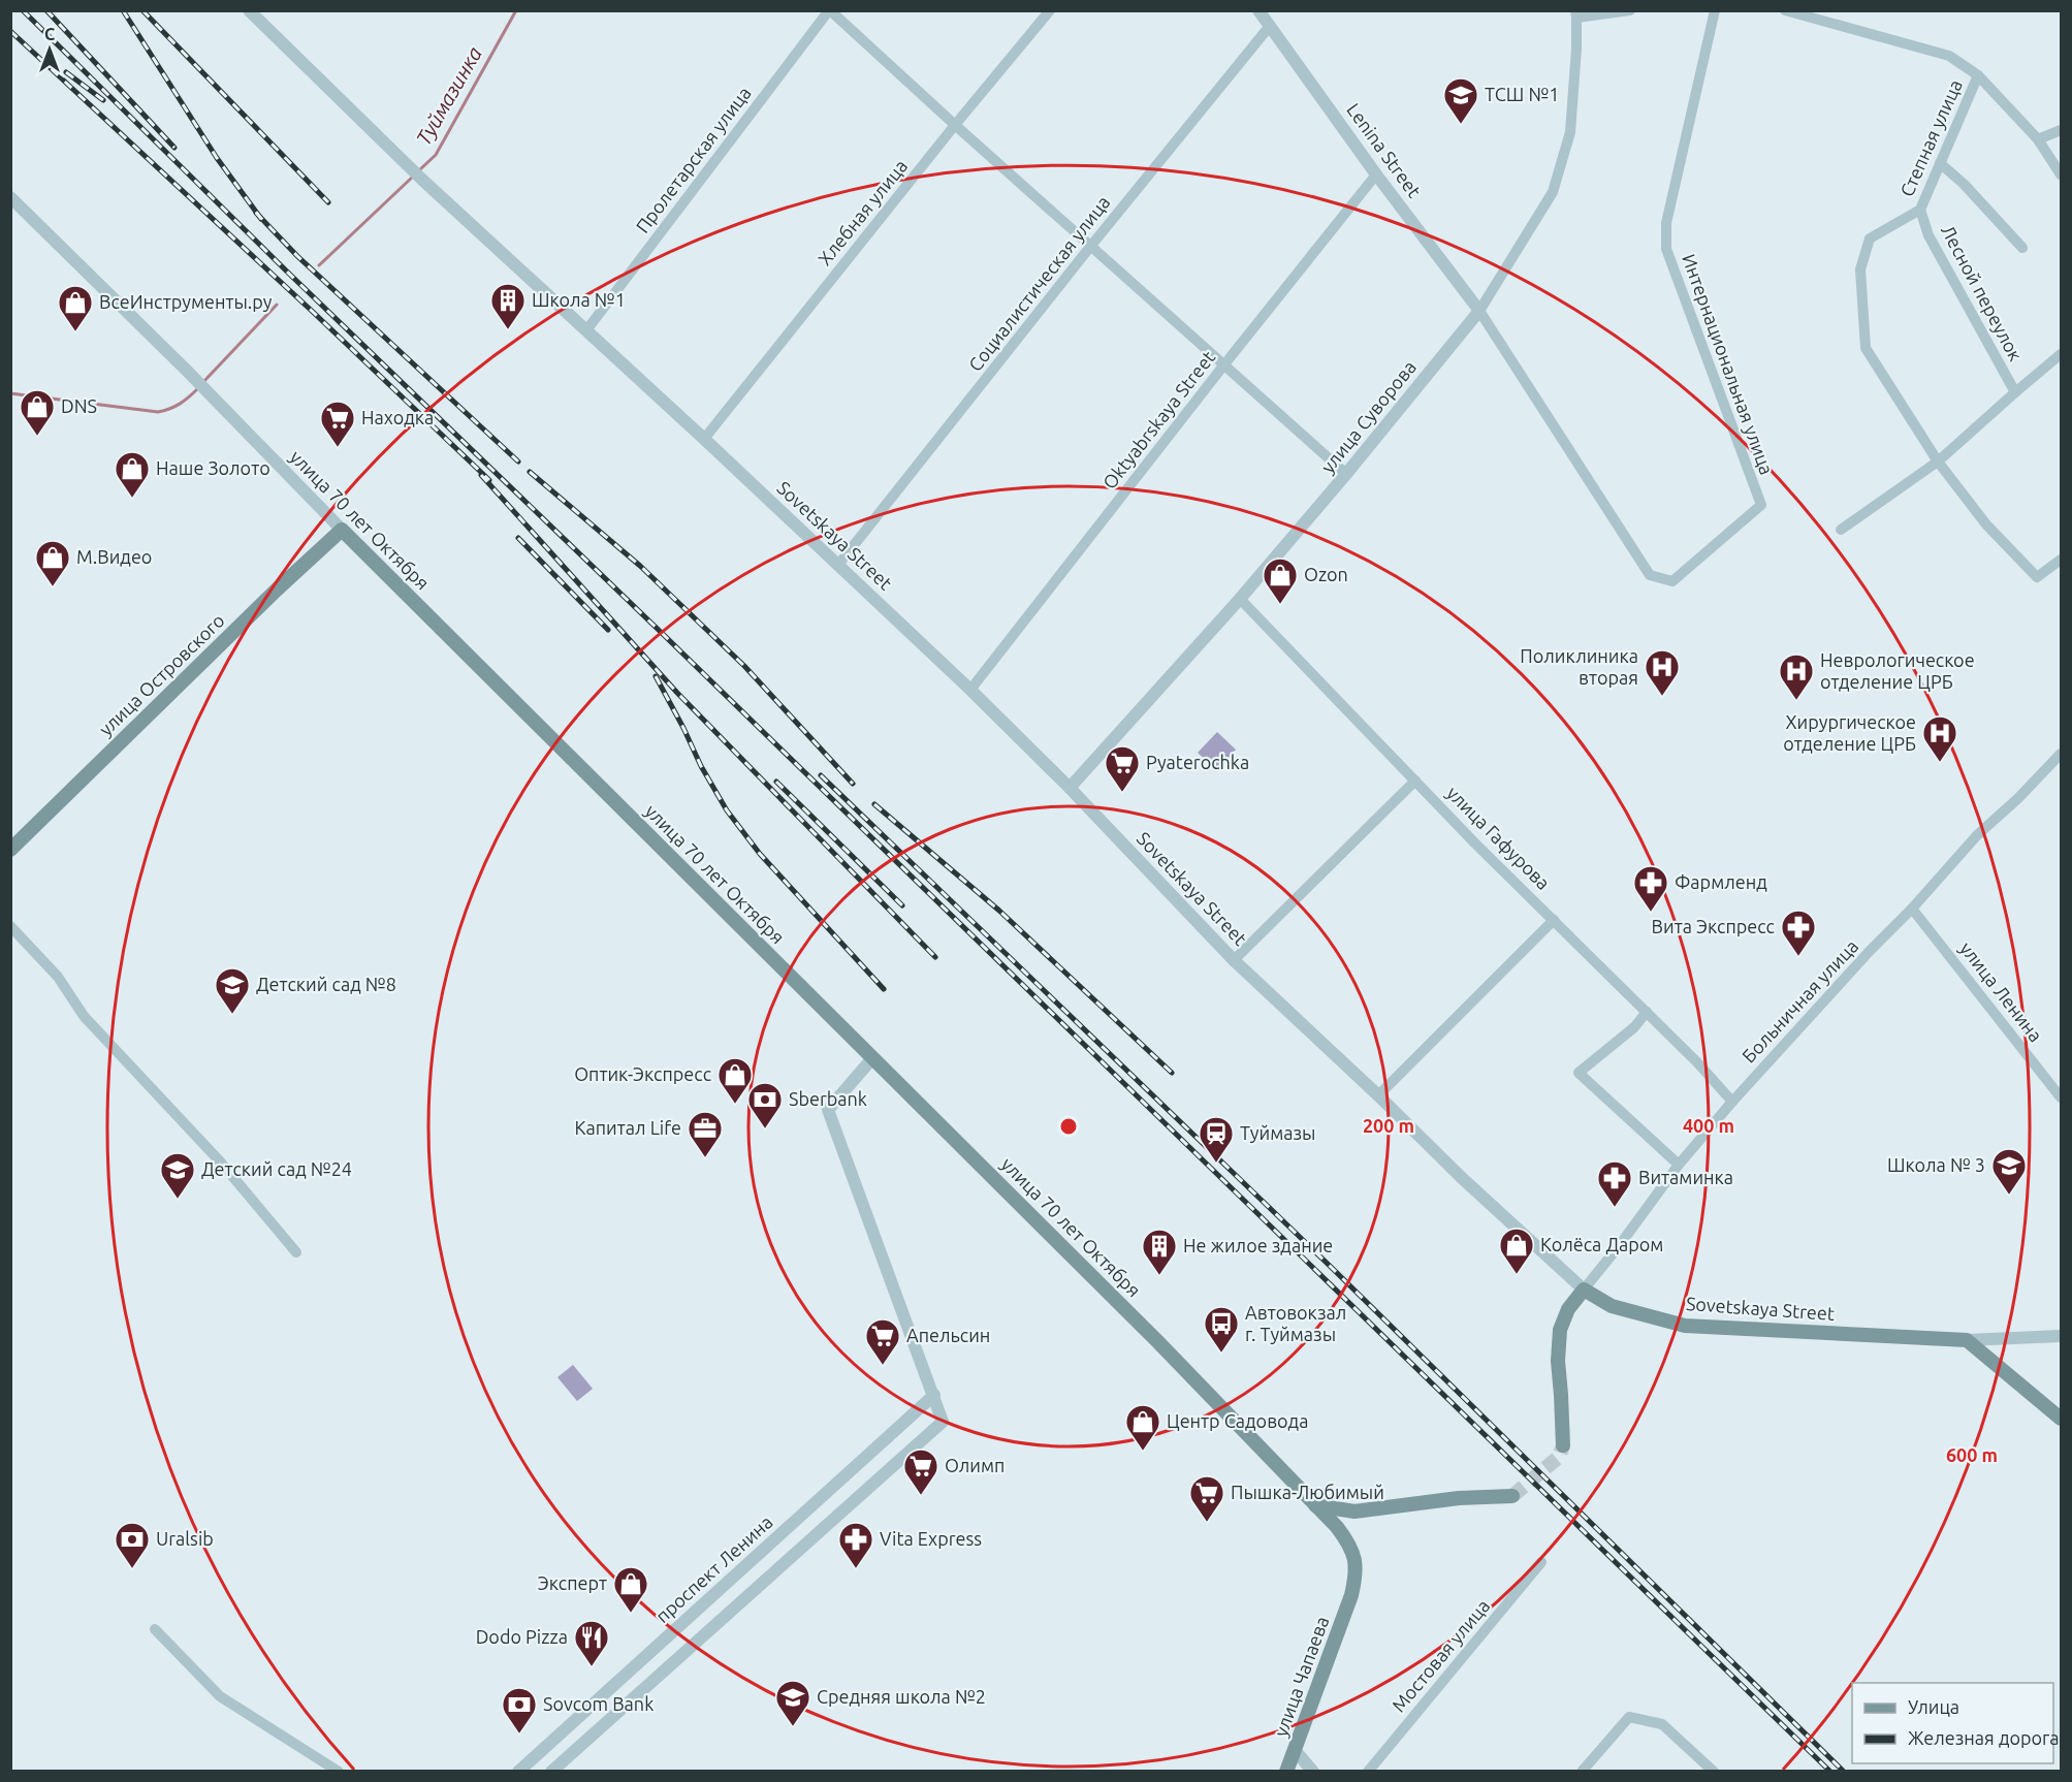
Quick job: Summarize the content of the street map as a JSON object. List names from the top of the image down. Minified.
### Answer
{"streets":{"main road":["улица 70 лет Октября","Sovetskaya Street","улица Островского","улица Чапаева"],"street":["Степная улица","Lenina Street","Пролетарская улица","Хлебная улица","Социалистическая улица","Лесной переулок","Интернациональная улица","улица Суворова","Oktyabrskaya Street","улица Гафурова","улица Ленина","Больничная улица","проспект Ленина","Мостовая улица"]},"crossings":[["Степная улица","Лесной переулок"],["Lenina Street","Социалистическая улица"],["Lenina Street","Интернациональная улица"],["Lenina Street","улица Суворова"],["Lenina Street","Oktyabrskaya Street"],["Пролетарская улица","Sovetskaya Street"],["Хлебная улица","Sovetskaya Street"],["Социалистическая улица","Sovetskaya Street"],["Интернациональная улица","улица Суворова"],["улица Суворова","Sovetskaya Street"],["улица Суворова","улица Гафурова"],["Oktyabrskaya Street","Sovetskaya Street"],["улица 70 лет Октября","улица Островского"],["улица 70 лет Октября","улица Чапаева"],["Sovetskaya Street","Больничная улица"],["улица Гафурова","Больничная улица"],["улица Ленина","Больничная улица"]],"water":["Туймазинка"],"places":{"school or university":["ТСШ №1","Детский сад №8","Школа № 3","Детский сад №24","Средняя школа №2"],"building":["Школа №1","Не жилое здание"],"shop":["ВсеИнструменты.ру","DNS","Наше Золото","М.Видео","Ozon","Оптик-Экспресс","Колёса Даром","Центр Садовода","Эксперт"],"supermarket":["Находка","Pyaterochka","Апельсин","Олимп","Пышка-Любимый"],"hospital":["Поликлиника вторая","Неврологическое отделение ЦРБ","Хирургическое отделение ЦРБ"],"pharmacy":["Фармленд","Вита Экспресс","Витаминка","Vita Express"],"bank":["Sberbank","Uralsib","Sovcom Bank"],"office":["Капитал Life"],"station":["Туймазы"],"bus stop":["Автовокзал г. Туймазы"],"restaurant":["Dodo Pizza"]},"legend":["Улица","Железная дорога"],"north":"top","rings":["200 m","400 m","600 m"]}
